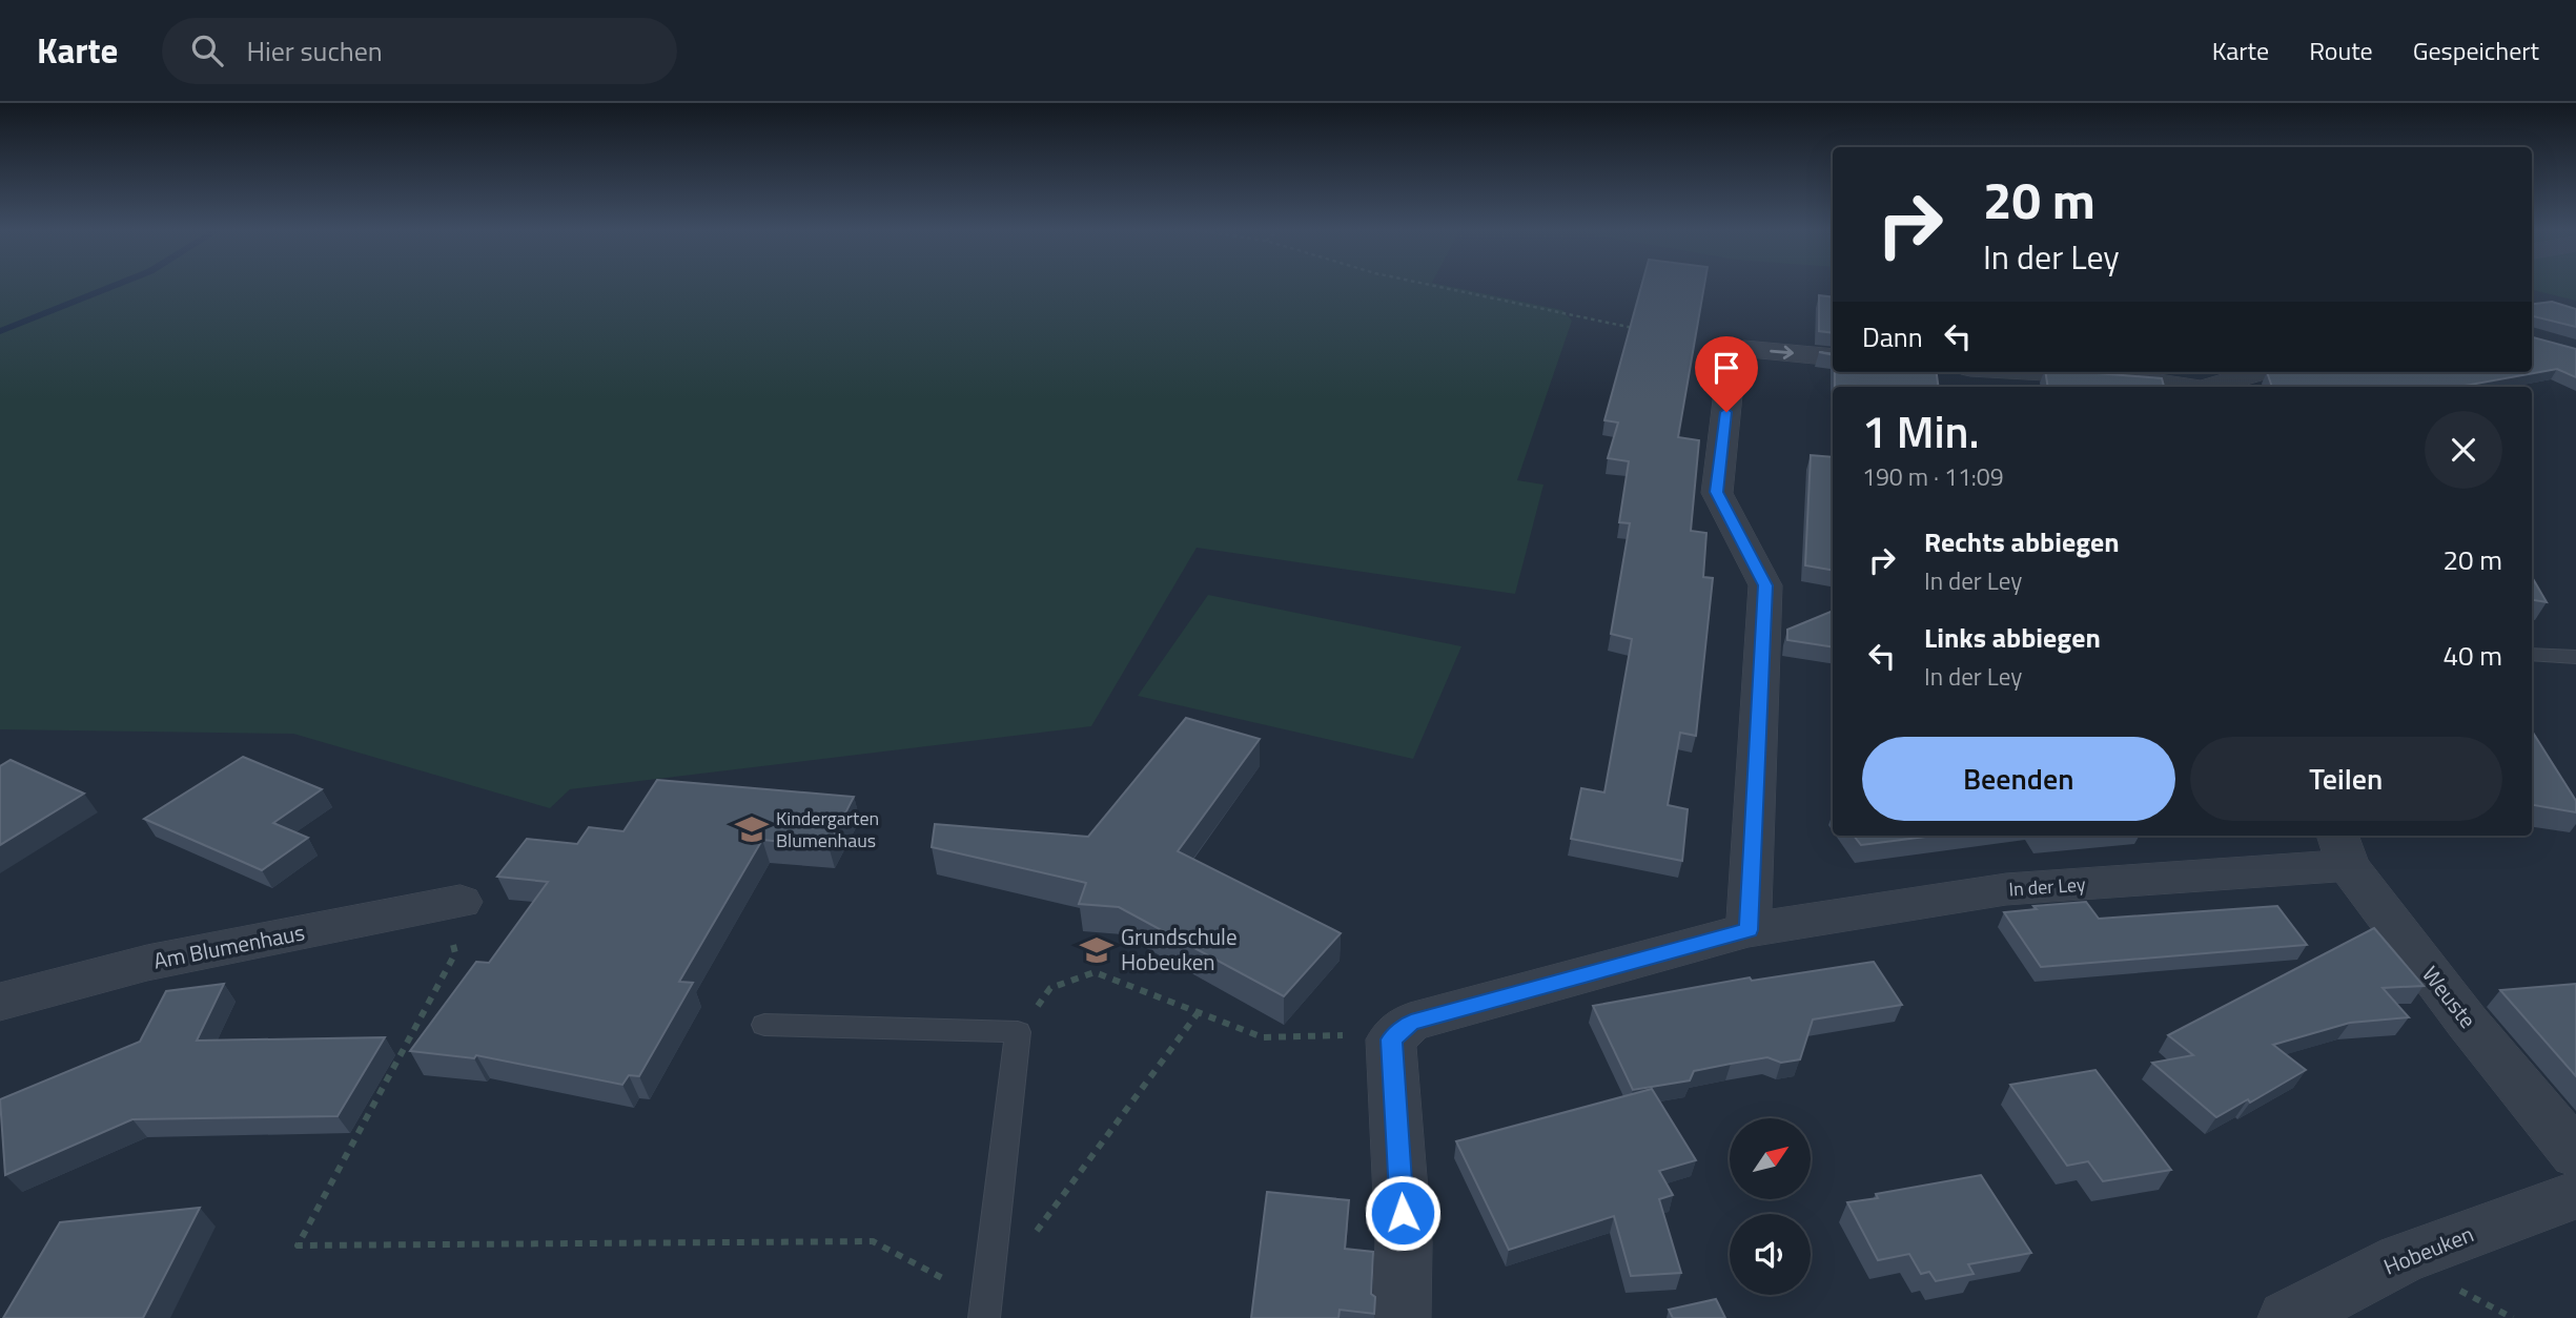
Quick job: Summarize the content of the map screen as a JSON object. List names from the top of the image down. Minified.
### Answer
{"streets":{"street":["In der Ley","Am Blumenhaus","Weuste","Hobeuken"]},"crossings":[["In der Ley","Weuste"]],"places":{"school or university":["Kindergarten Blumenhaus","Grundschule Hobeuken"]},"north":"top right","page":{"header":"Karte","search":"Hier suchen","nav":["Karte","Route","Gespeichert"],"turn":["20 m","In der Ley"],"then":"Dann","heading":["1 Min.","190 m · 11:09"],"list":[{"name":"Rechts abbiegen","note":"In der Ley","value":"20 m"},{"name":"Links abbiegen","note":"In der Ley","value":"40 m"}],"buttons":["Beenden","Teilen"]}}
